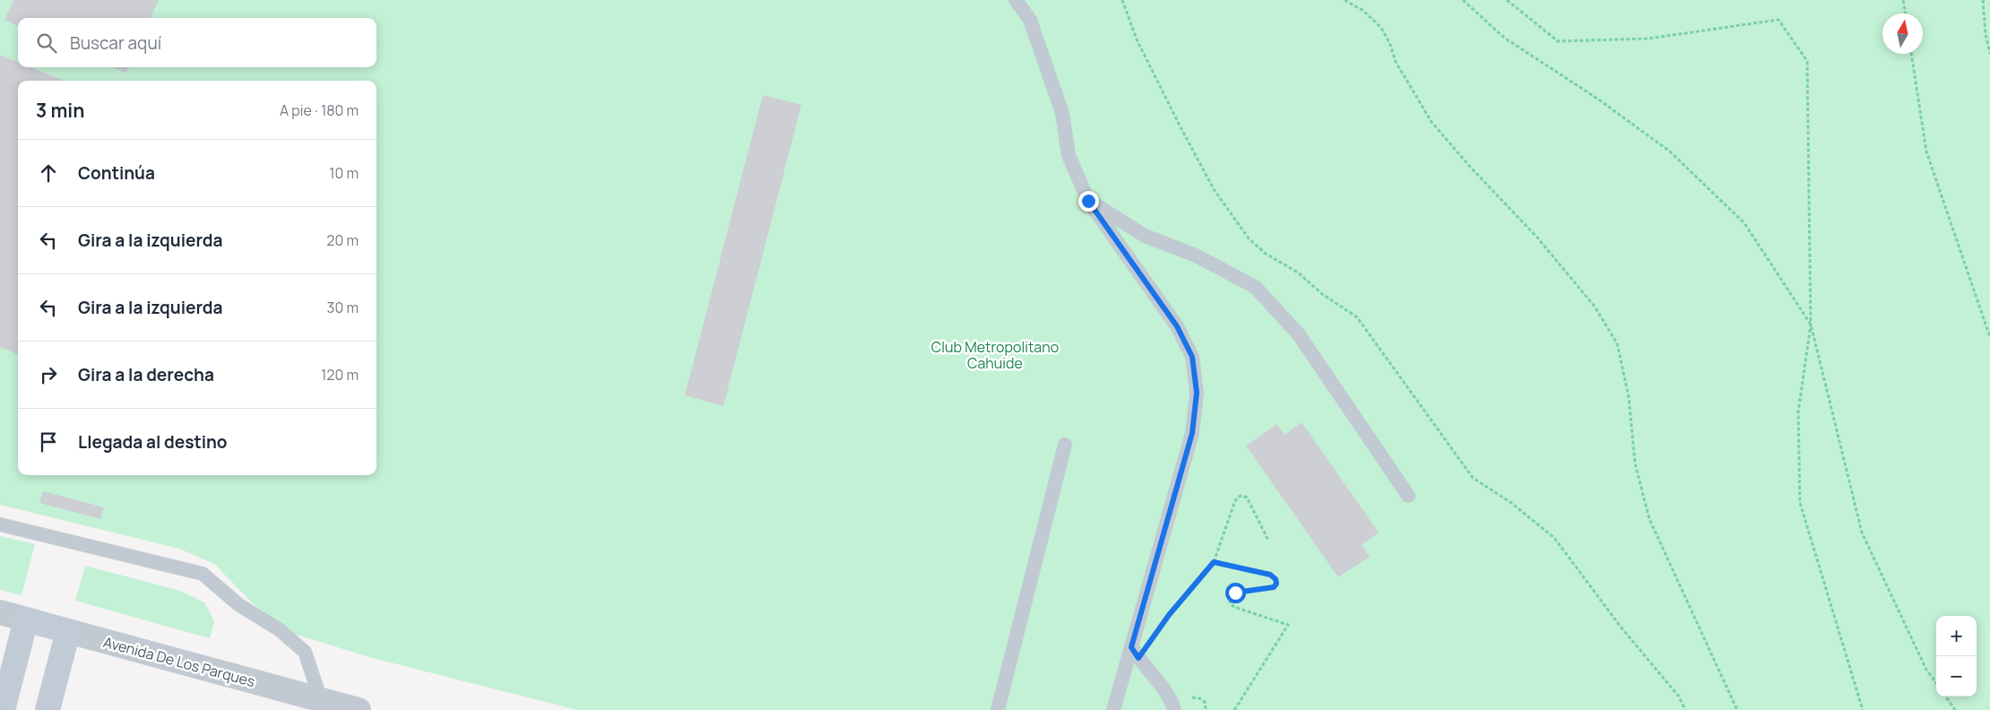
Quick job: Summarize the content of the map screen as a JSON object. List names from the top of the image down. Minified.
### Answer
{"streets":{"street":["Avenida De Los Parques"]},"parks":["Club Metropolitano Cahuide"],"north":"top","page":{"search":"Buscar aquí","heading":["3 min","A pie · 180 m"],"list":[["Continúa","10 m"],["Gira a la izquierda","20 m"],["Gira a la izquierda","30 m"],["Gira a la derecha","120 m"],"Llegada al destino"],"map_buttons":["+","−"]}}
